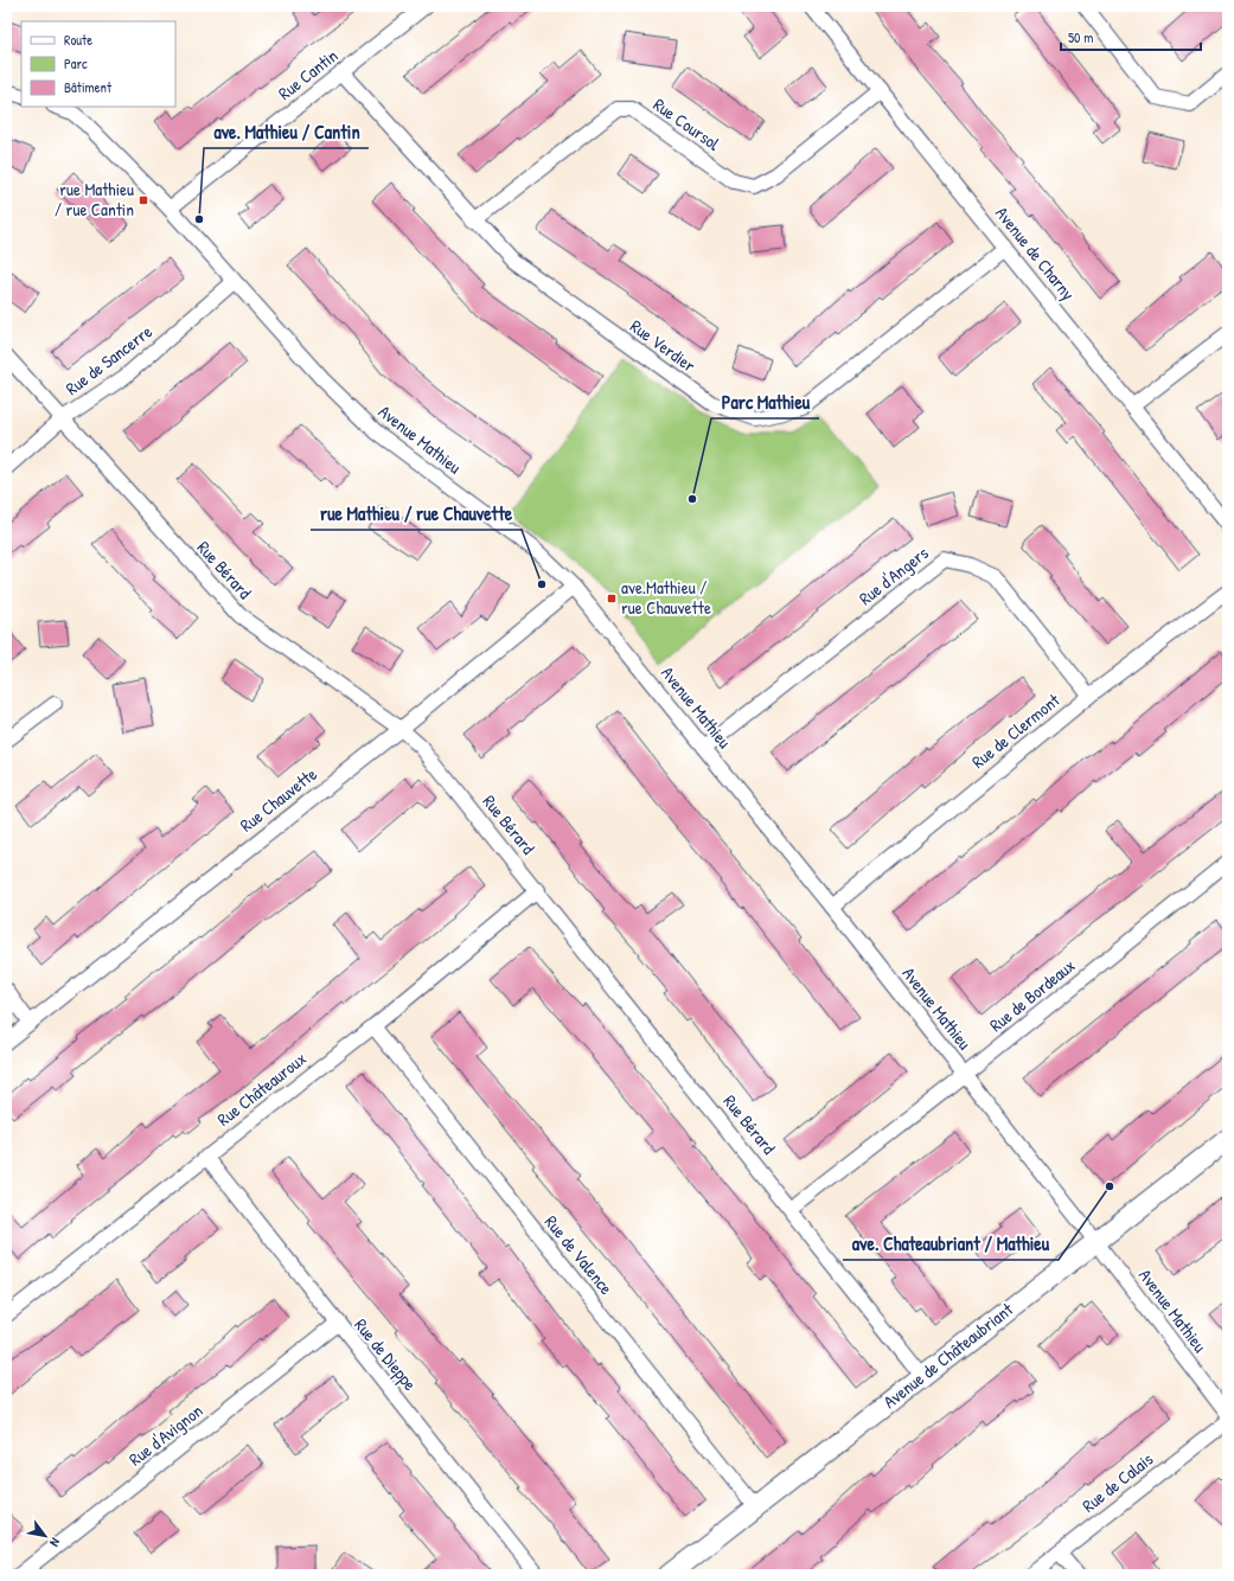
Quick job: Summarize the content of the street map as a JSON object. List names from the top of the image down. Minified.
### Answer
{"streets":{"street":["Rue Cantin","Rue Coursol","Avenue de Charny","Rue Verdier","Rue de Sancerre","Avenue Mathieu","Rue Bérard","Rue d'Angers","Rue de Clermont","Rue Chauvette","Rue de Bordeaux","Rue Châteauroux","Rue de Valence","Rue de Dieppe","Avenue de Châteaubriant","Rue d'Avignon","Rue de Calais"]},"crossings":[["Rue Cantin","Rue Verdier"],["Rue Cantin","Avenue Mathieu"],["Rue Coursol","Avenue de Charny"],["Rue Coursol","Rue Verdier"],["Avenue de Charny","Rue Verdier"],["Rue de Sancerre","Avenue Mathieu"],["Rue de Sancerre","Rue Bérard"],["Avenue Mathieu","Rue d'Angers"],["Avenue Mathieu","Rue de Clermont"],["Avenue Mathieu","Rue Chauvette"],["Avenue Mathieu","Rue de Bordeaux"],["Avenue Mathieu","Avenue de Châteaubriant"],["Rue Bérard","Rue Chauvette"],["Rue Bérard","Rue de Bordeaux"],["Rue Bérard","Rue Châteauroux"],["Rue Bérard","Avenue de Châteaubriant"],["Rue d'Angers","Rue de Clermont"],["Rue Châteauroux","Rue de Valence"],["Rue Châteauroux","Rue de Dieppe"],["Rue de Valence","Avenue de Châteaubriant"],["Rue de Dieppe","Rue d'Avignon"]],"places":{"transit":["rue Mathieu / rue Cantin","ave.Mathieu / rue Chauvette"],"other":["ave. Mathieu / Cantin","Parc Mathieu","rue Mathieu / rue Chauvette","ave. Chateaubriant / Mathieu"]},"legend":["Route","Parc","Bâtiment"],"scale_bar":"50 m","north":"bottom right"}
